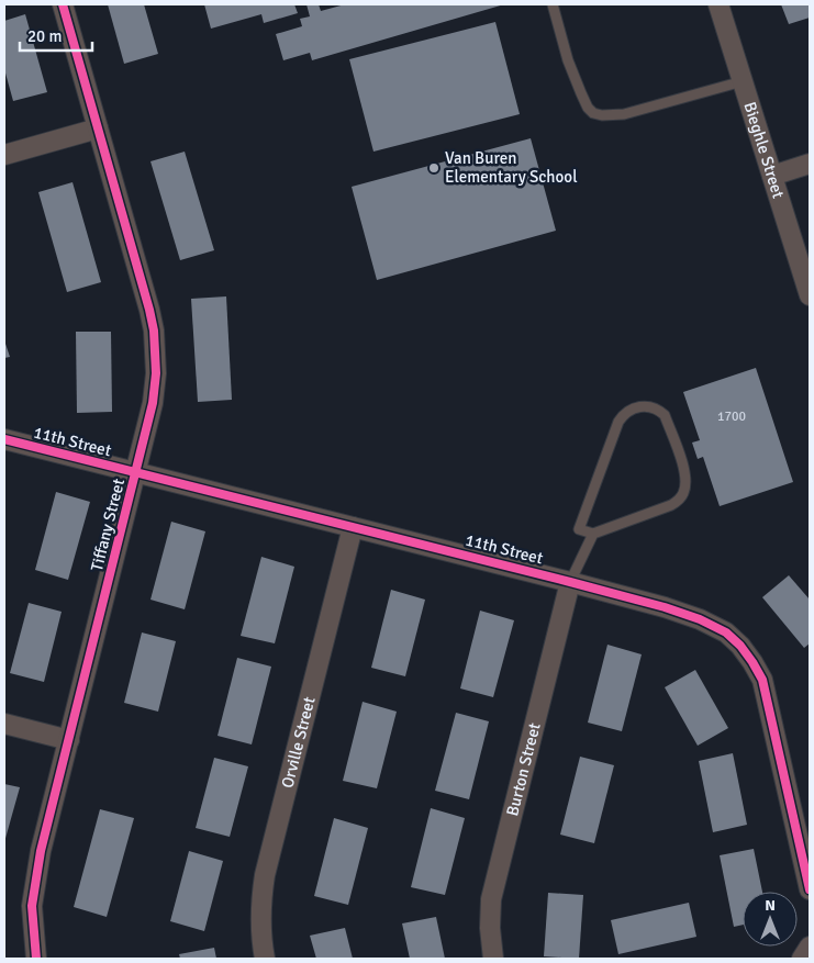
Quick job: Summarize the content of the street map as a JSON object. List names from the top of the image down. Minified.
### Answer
{"streets":{"street":["Bieghle Street","11th Street","Tiffany Street","Orville Street","Burton Street"]},"crossings":[["11th Street","Tiffany Street"],["11th Street","Orville Street"],["11th Street","Burton Street"]],"places":["Van Buren Elementary School"],"house_numbers":["1700"],"scale_bar":"20 m","north":"top"}
